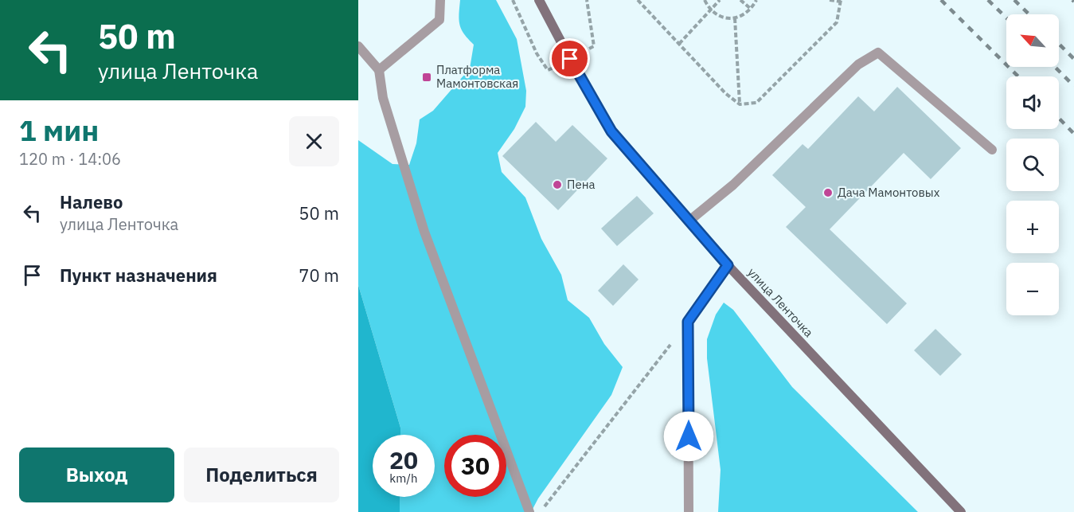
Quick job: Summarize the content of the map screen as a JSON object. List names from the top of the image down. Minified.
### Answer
{"streets":{"main road":["улица Ленточка"]},"places":{"transit":["Платформа Мамонтовская"],"other":["Пена","Дача Мамонтовых"]},"north":"top left","page":{"turn":["50 m","улица Ленточка"],"map_buttons":["+","−"],"heading":["1 мин","120 m · 14:06"],"list":[{"name":"Налево","note":"улица Ленточка","value":"50 m"},{"name":"Пункт назначения","value":"70 m"}],"speed":"20 km/h","limit":"30","buttons":["Выход","Поделиться"]}}
